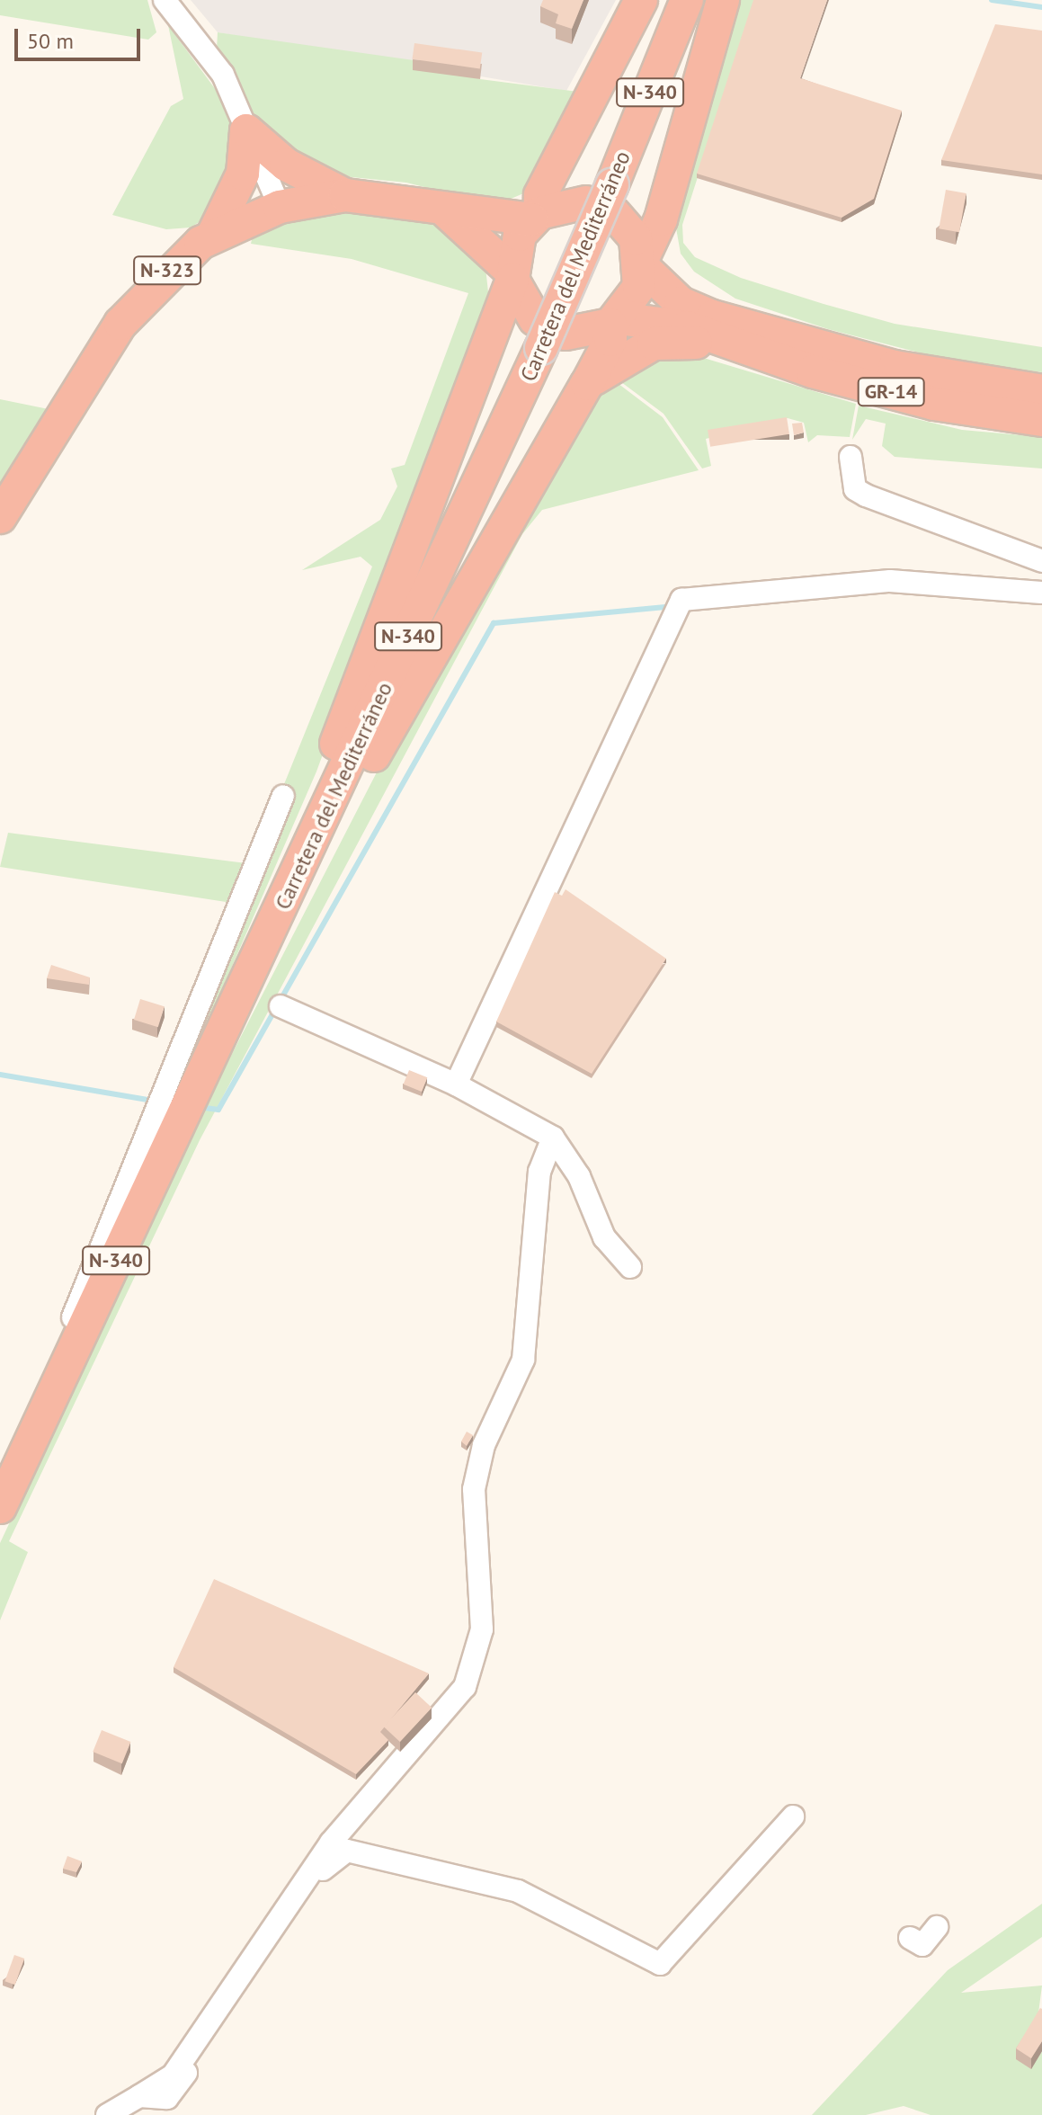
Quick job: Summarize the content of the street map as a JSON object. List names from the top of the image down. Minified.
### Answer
{"streets":{"highway":["N-340","Carretera del Mediterráneo","N-323","GR-14"]},"scale_bar":"50 m"}
